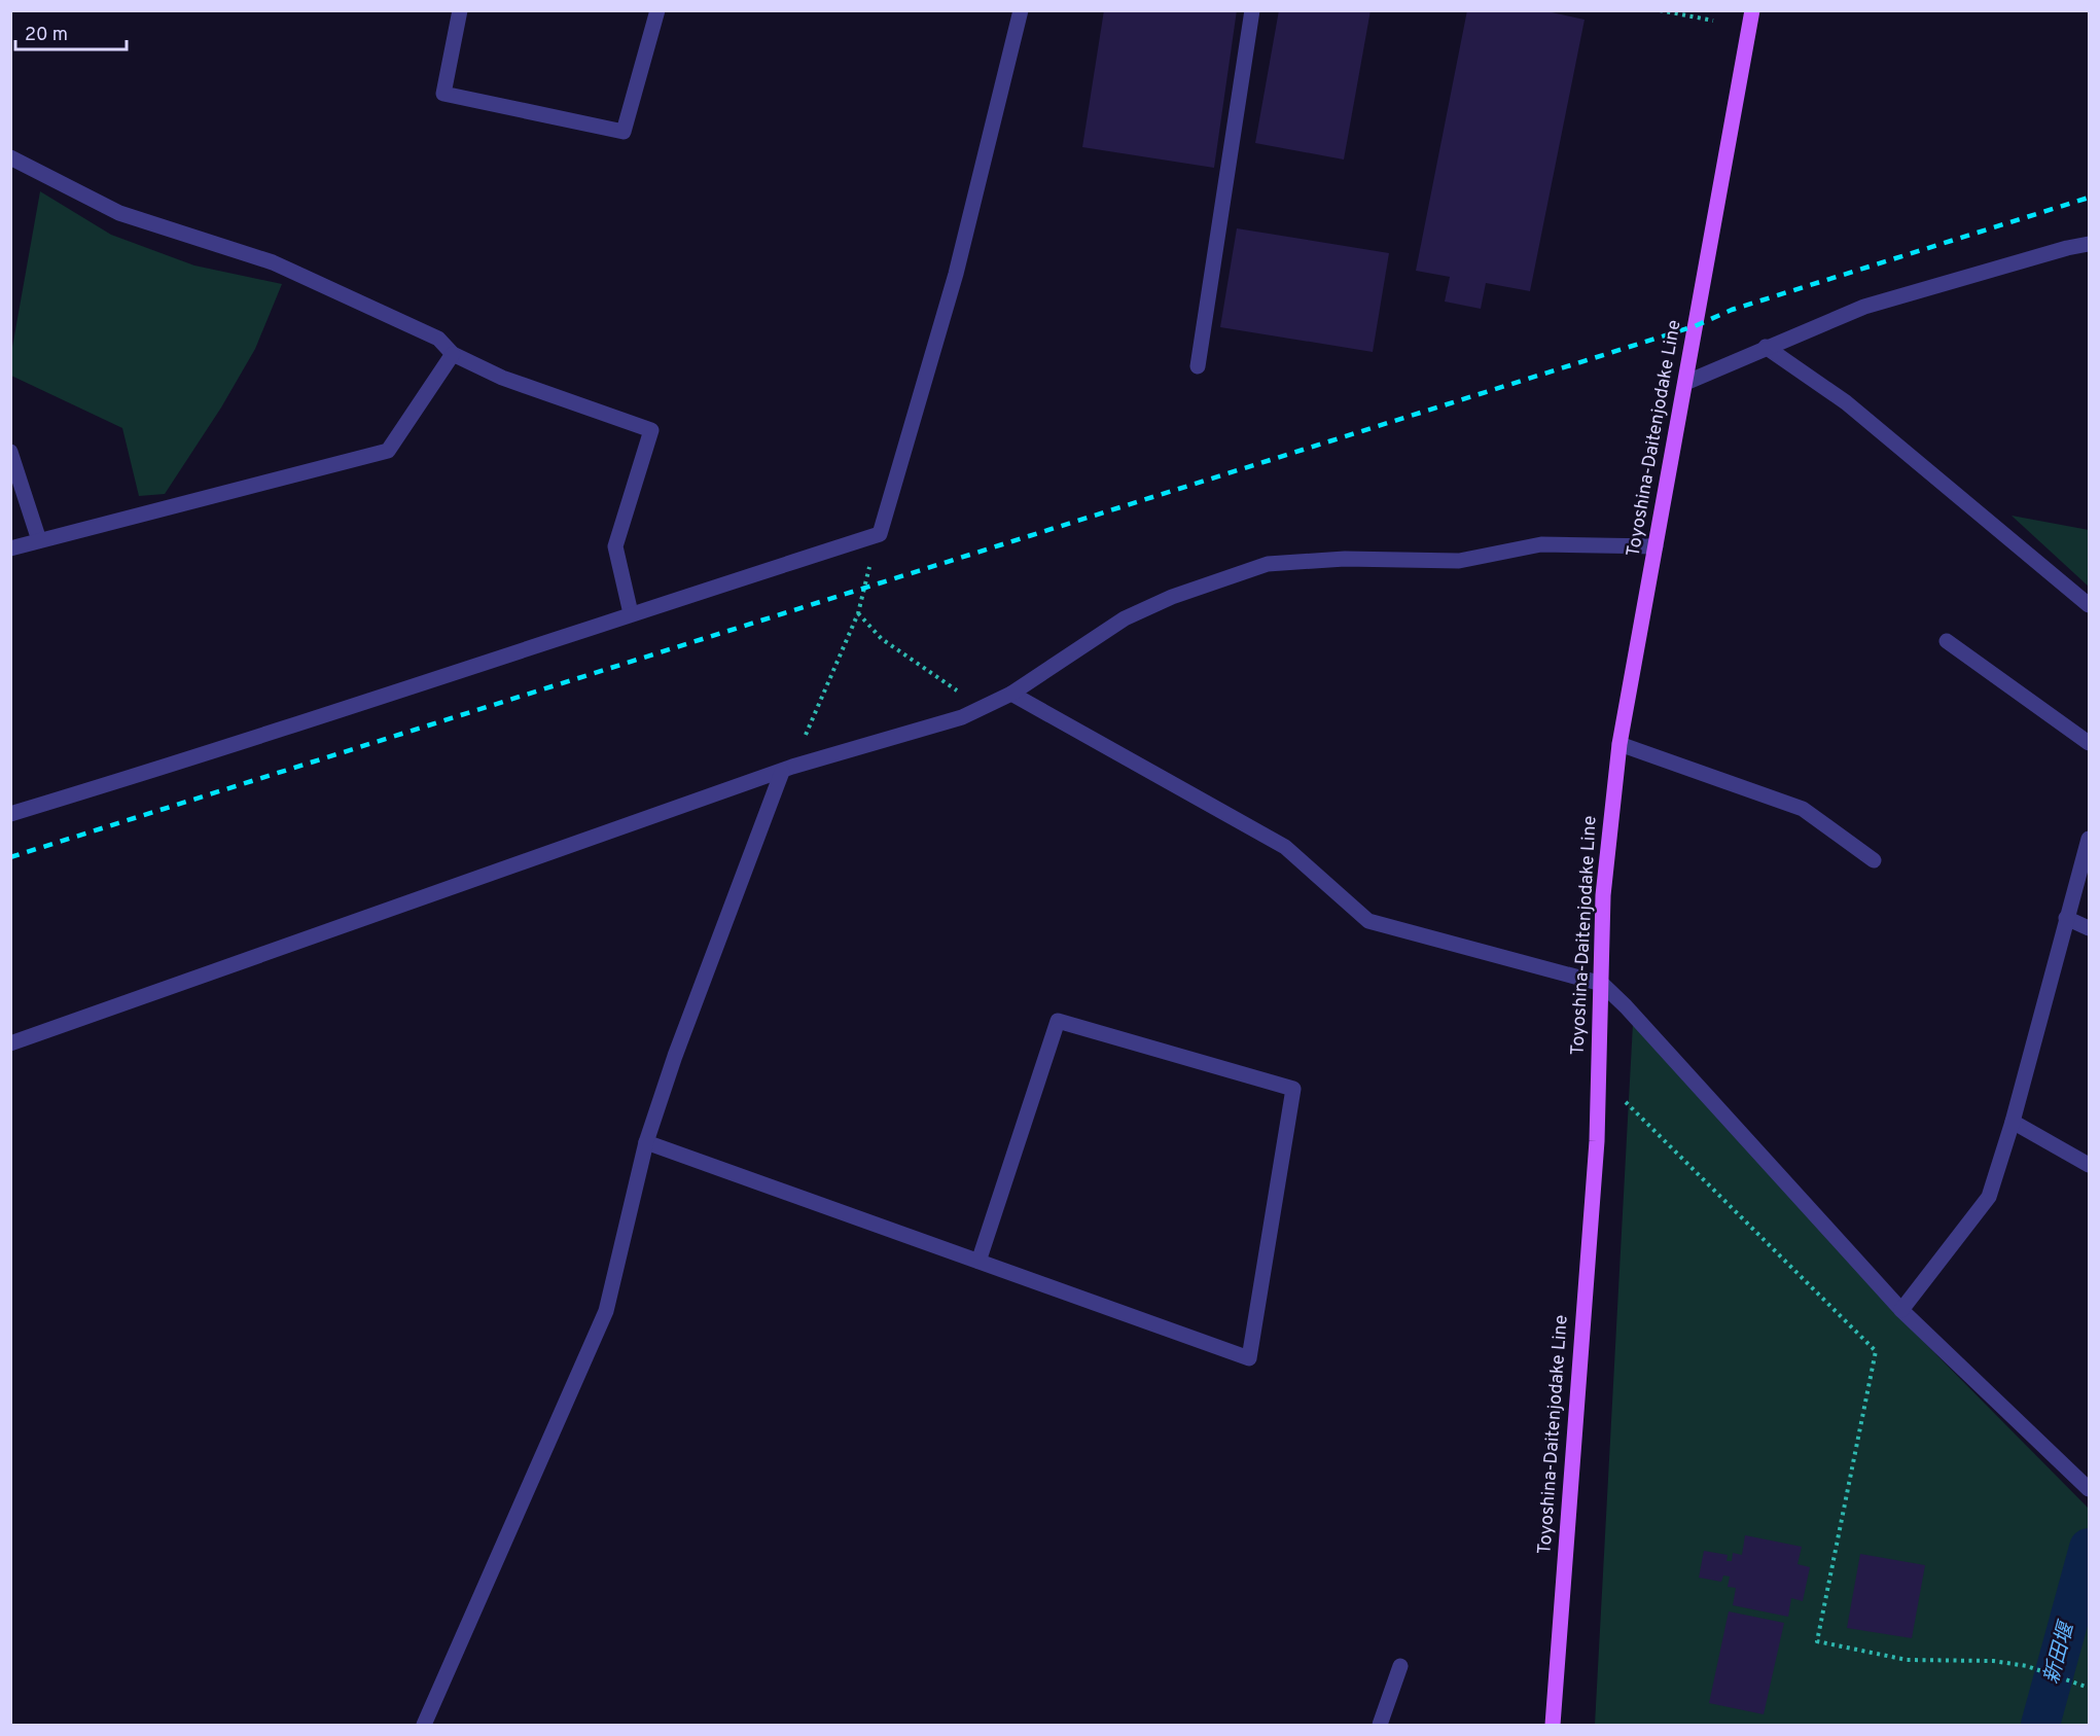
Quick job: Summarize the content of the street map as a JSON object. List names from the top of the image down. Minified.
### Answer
{"streets":{"main road":["Toyoshina-Daitenjodake Line"]},"water":["新田堰"],"scale_bar":"20 m"}
